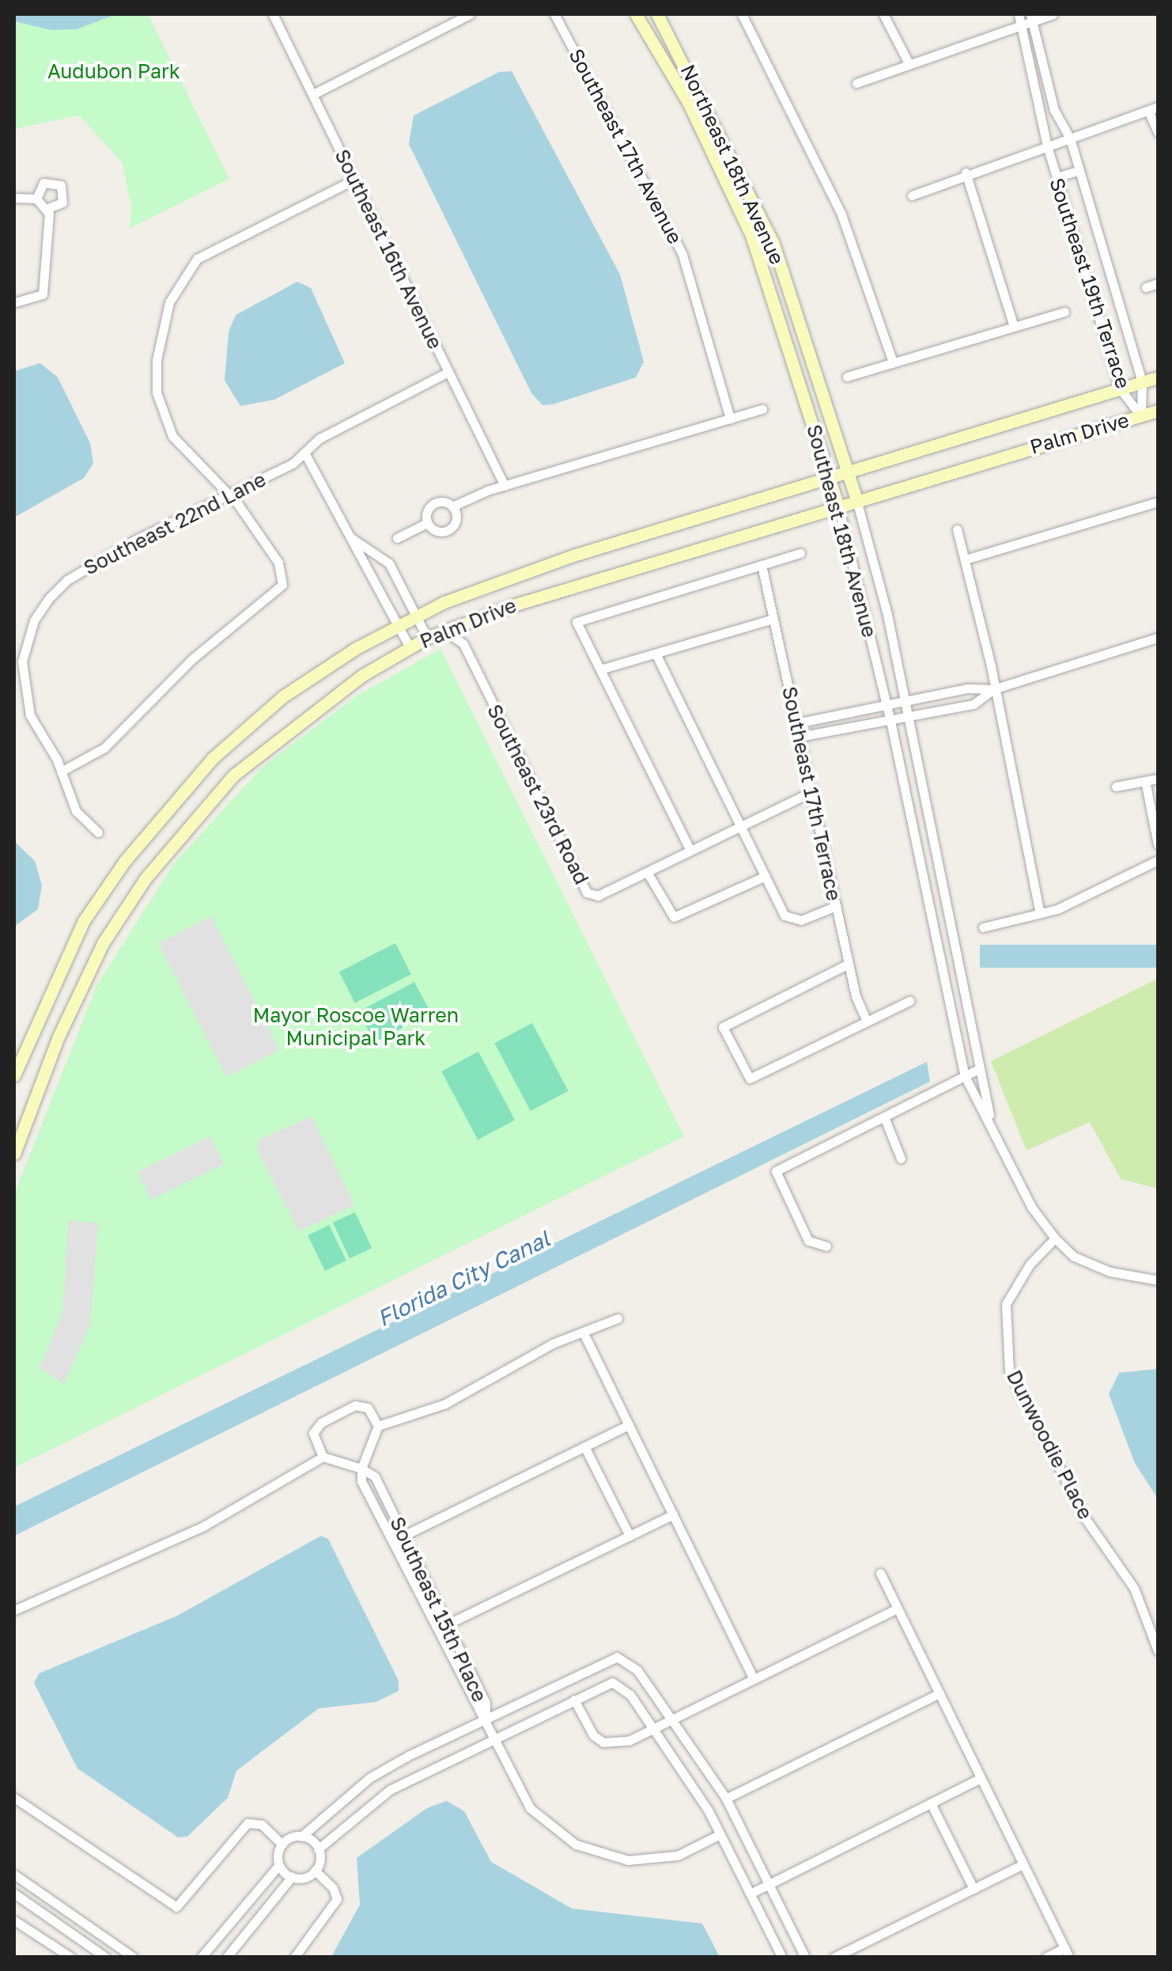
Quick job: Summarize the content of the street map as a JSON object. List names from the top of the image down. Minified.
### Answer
{"streets":{"main road":["Northeast 18th Avenue","Palm Drive","Southeast 18th Avenue"],"street":["Southeast 17th Avenue","Southeast 16th Avenue","Southeast 19th Terrace","Southeast 22nd Lane","Southeast 17th Terrace","Southeast 23rd Road","Dunwoodie Place","Southeast 15th Place"]},"crossings":[["Northeast 18th Avenue","Palm Drive"],["Northeast 18th Avenue","Southeast 18th Avenue"],["Southeast 16th Avenue","Southeast 22nd Lane"],["Southeast 19th Terrace","Palm Drive"],["Palm Drive","Southeast 18th Avenue"],["Palm Drive","Southeast 23rd Road"],["Southeast 17th Terrace","Southeast 23rd Road"]],"water":["Florida City Canal"],"parks":["Audubon Park","Mayor Roscoe Warren Municipal Park"]}
